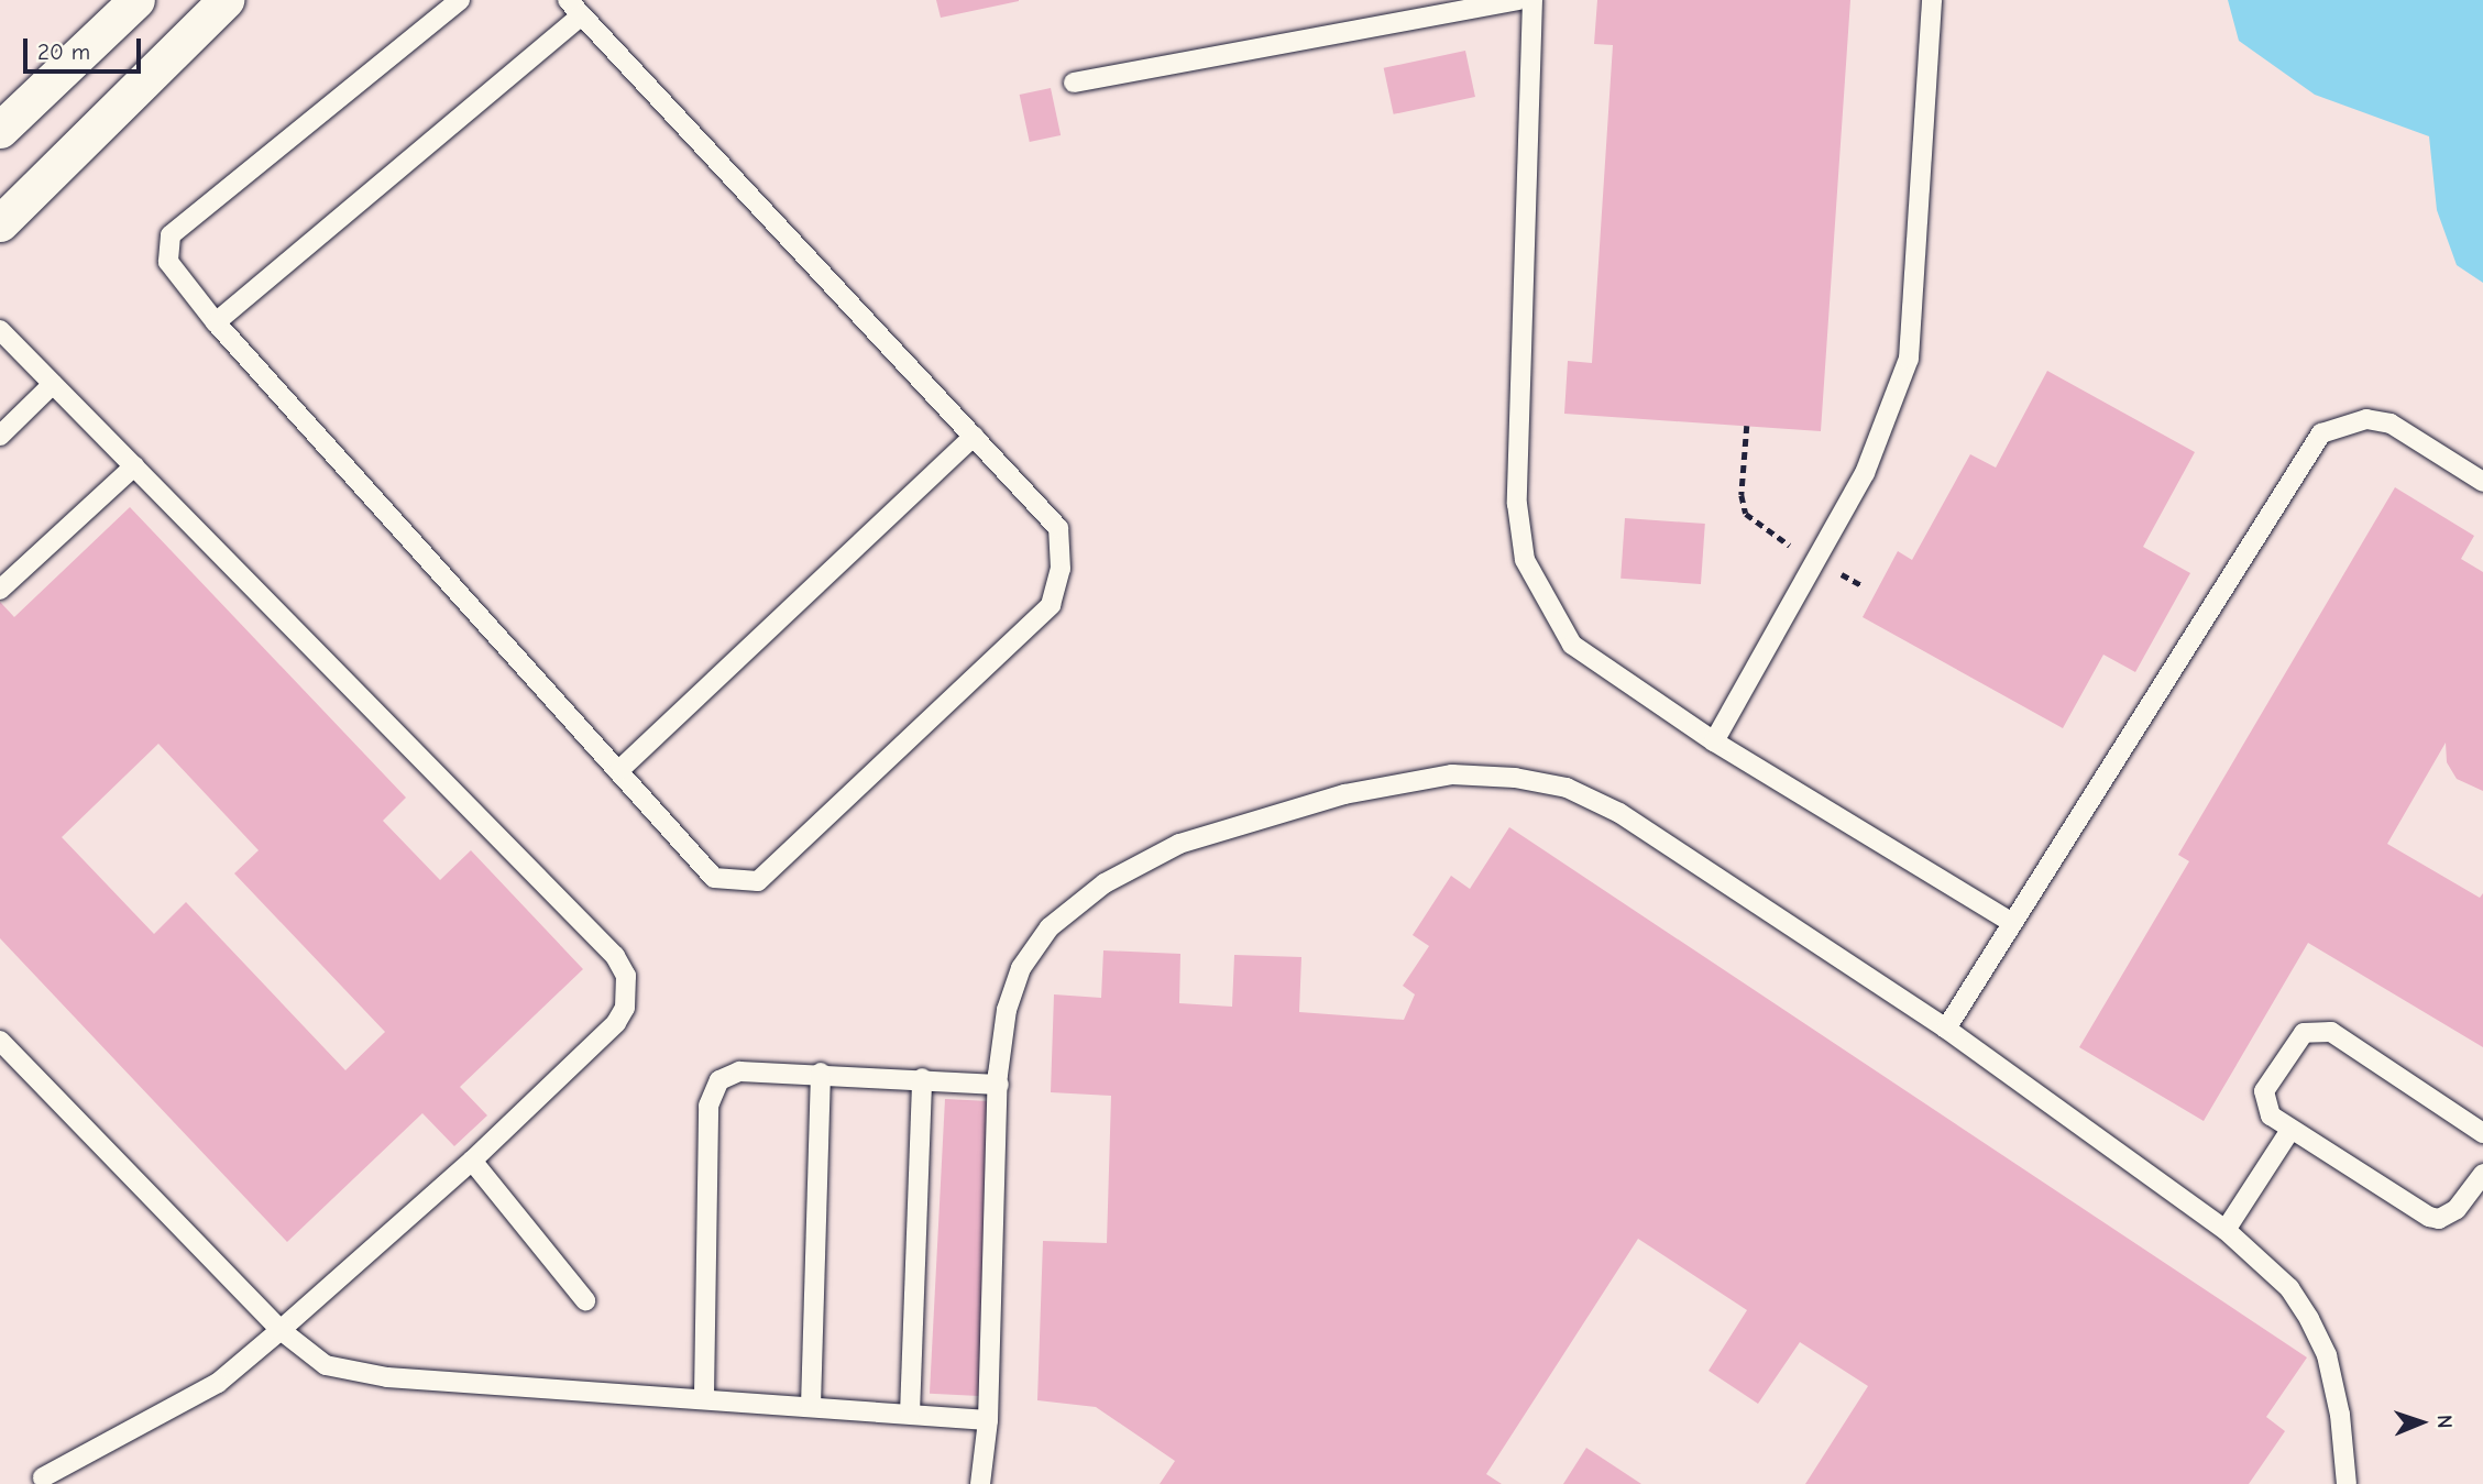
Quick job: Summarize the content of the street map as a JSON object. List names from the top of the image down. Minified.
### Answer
{"scale_bar":"20 m","north":"right"}
